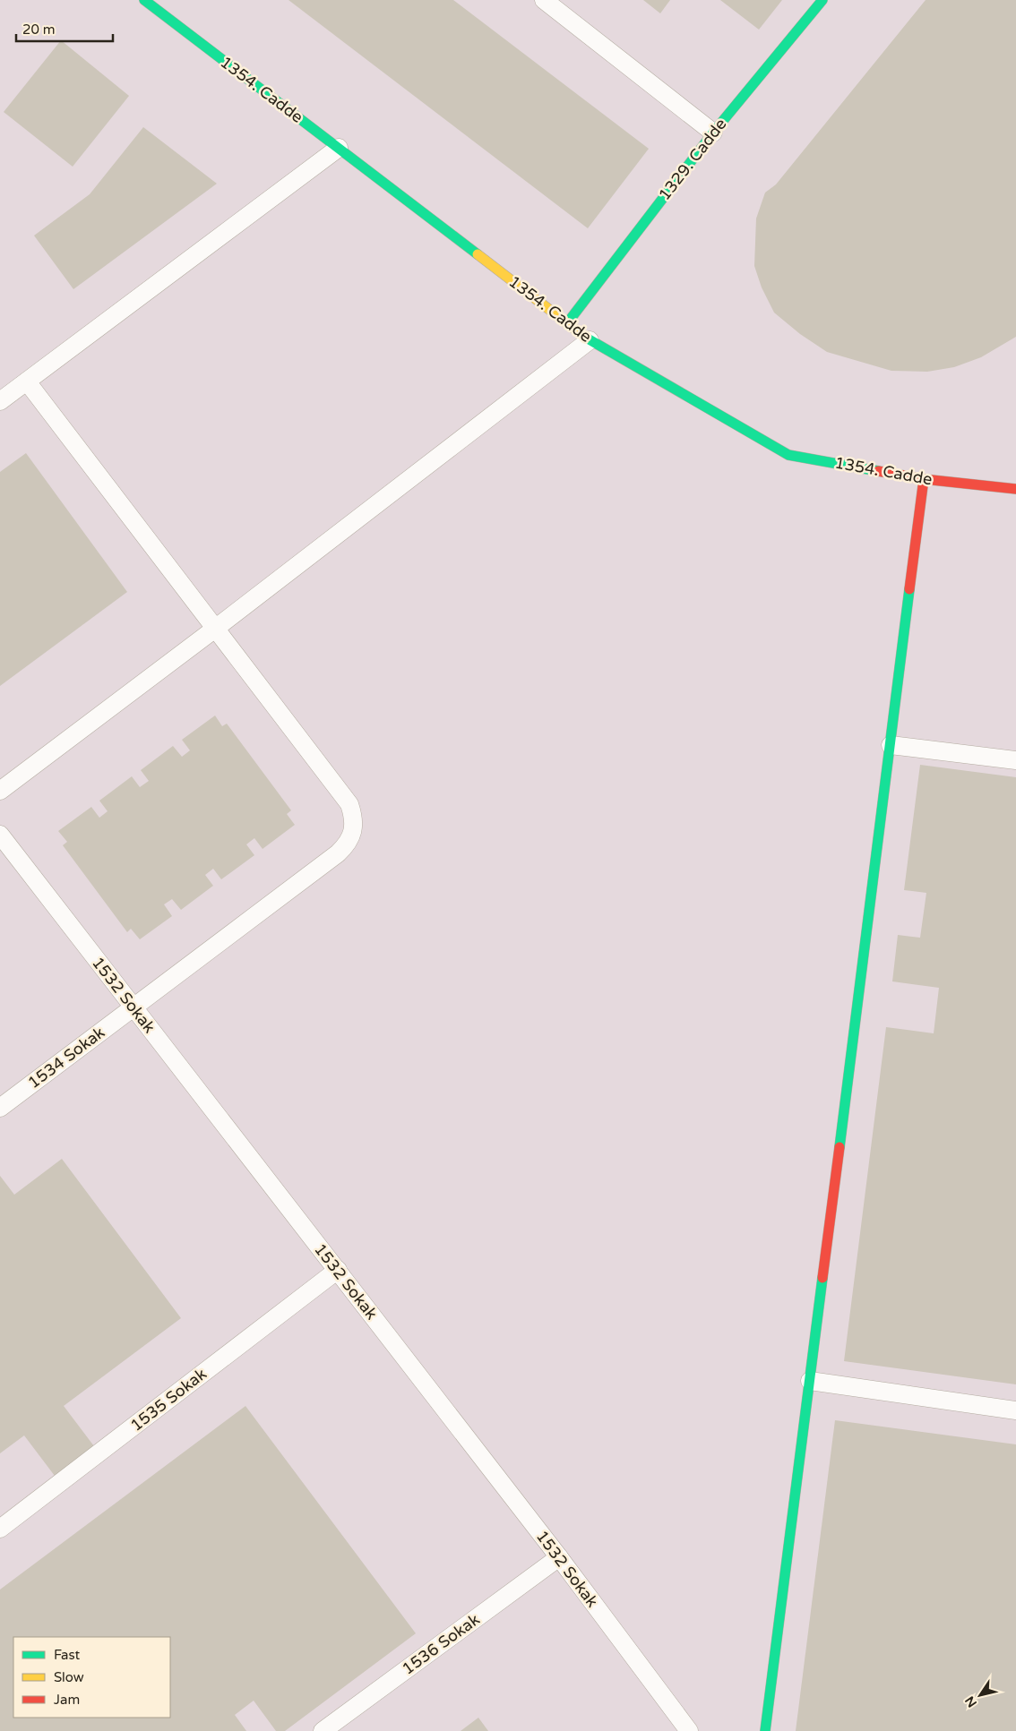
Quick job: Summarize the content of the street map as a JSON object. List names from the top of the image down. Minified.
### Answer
{"streets":{"street":["1354. Cadde","1329. Cadde"],"lane":["1532 Sokak","1534 Sokak","1535 Sokak","1536 Sokak"]},"crossings":[["1354. Cadde","1329. Cadde"],["1532 Sokak","1534 Sokak"],["1532 Sokak","1535 Sokak"],["1532 Sokak","1536 Sokak"]],"legend":["Fast","Slow","Jam"],"scale_bar":"20 m","north":"bottom left"}
